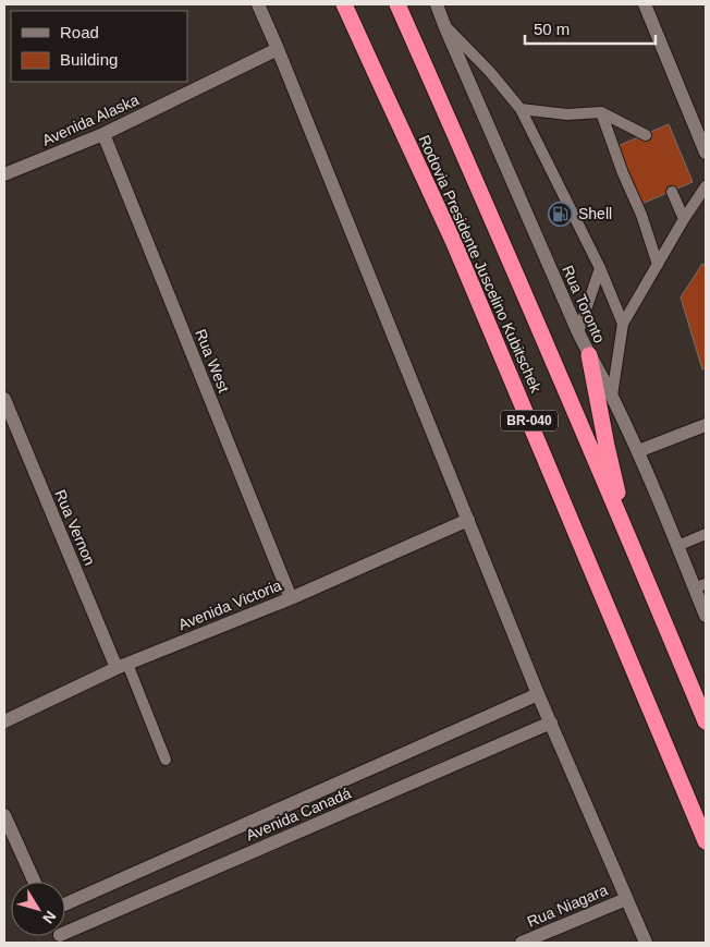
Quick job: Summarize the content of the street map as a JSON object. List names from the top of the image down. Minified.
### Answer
{"streets":{"highway":["Rodovia Presidente Juscelino Kubitschek","BR-040"],"street":["Avenida Alaska","Rua Toronto","Rua West","Rua Vernon","Avenida Victoria","Avenida Canadá","Rua Niagara"]},"crossings":[["Avenida Alaska","Rua West"],["Rua West","Avenida Victoria"],["Rua Vernon","Avenida Victoria"]],"places":{"fuel station":["Shell"]},"legend":["Road","Building"],"scale_bar":"50 m","north":"bottom right"}
